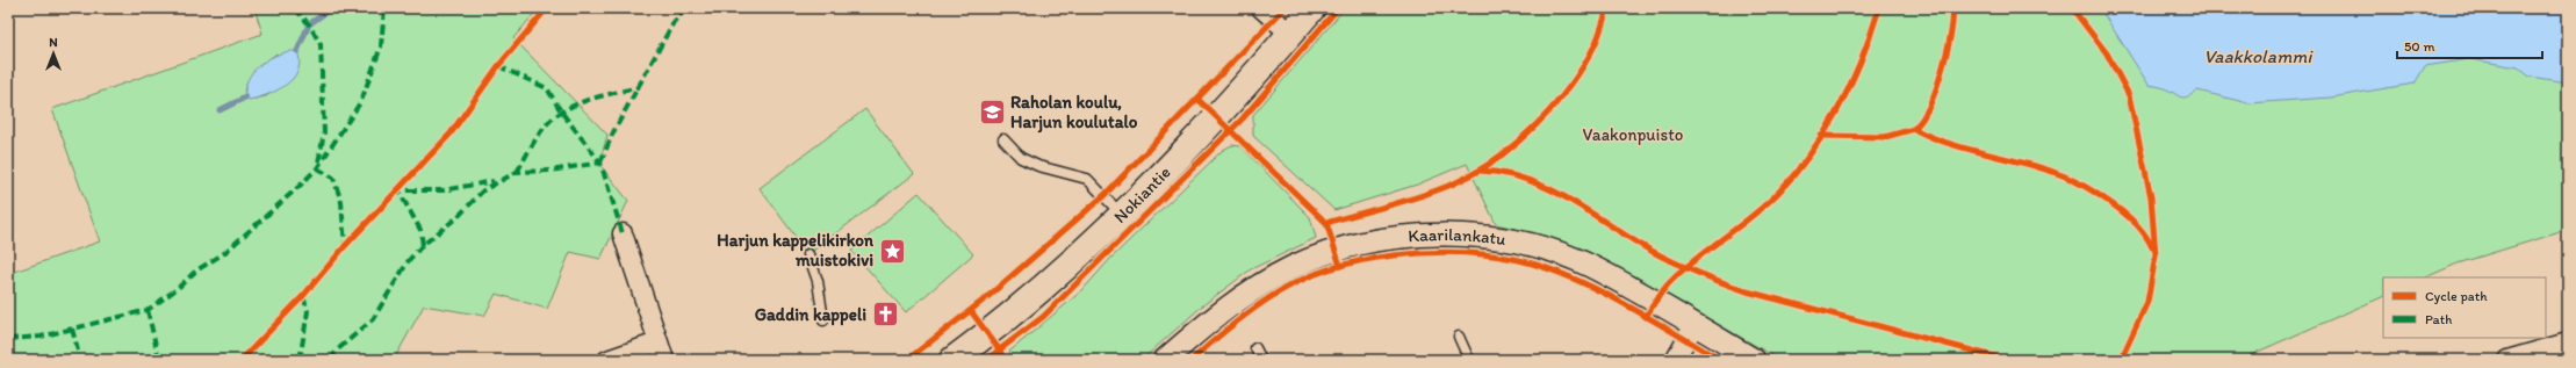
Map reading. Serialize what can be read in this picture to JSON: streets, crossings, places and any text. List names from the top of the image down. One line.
{"streets":{"main road":["Nokiantie"],"street":["Kaarilankatu"]},"water":["Vaakkolammi"],"parks":["Vaakonpuisto"],"places":{"school or university":["Raholan koulu, Harjun koulutalo"],"place":["Harjun kappelikirkon muistokivi"],"church":["Gaddin kappeli"]},"legend":["Cycle path","Path"],"scale_bar":"50 m","north":"top"}
